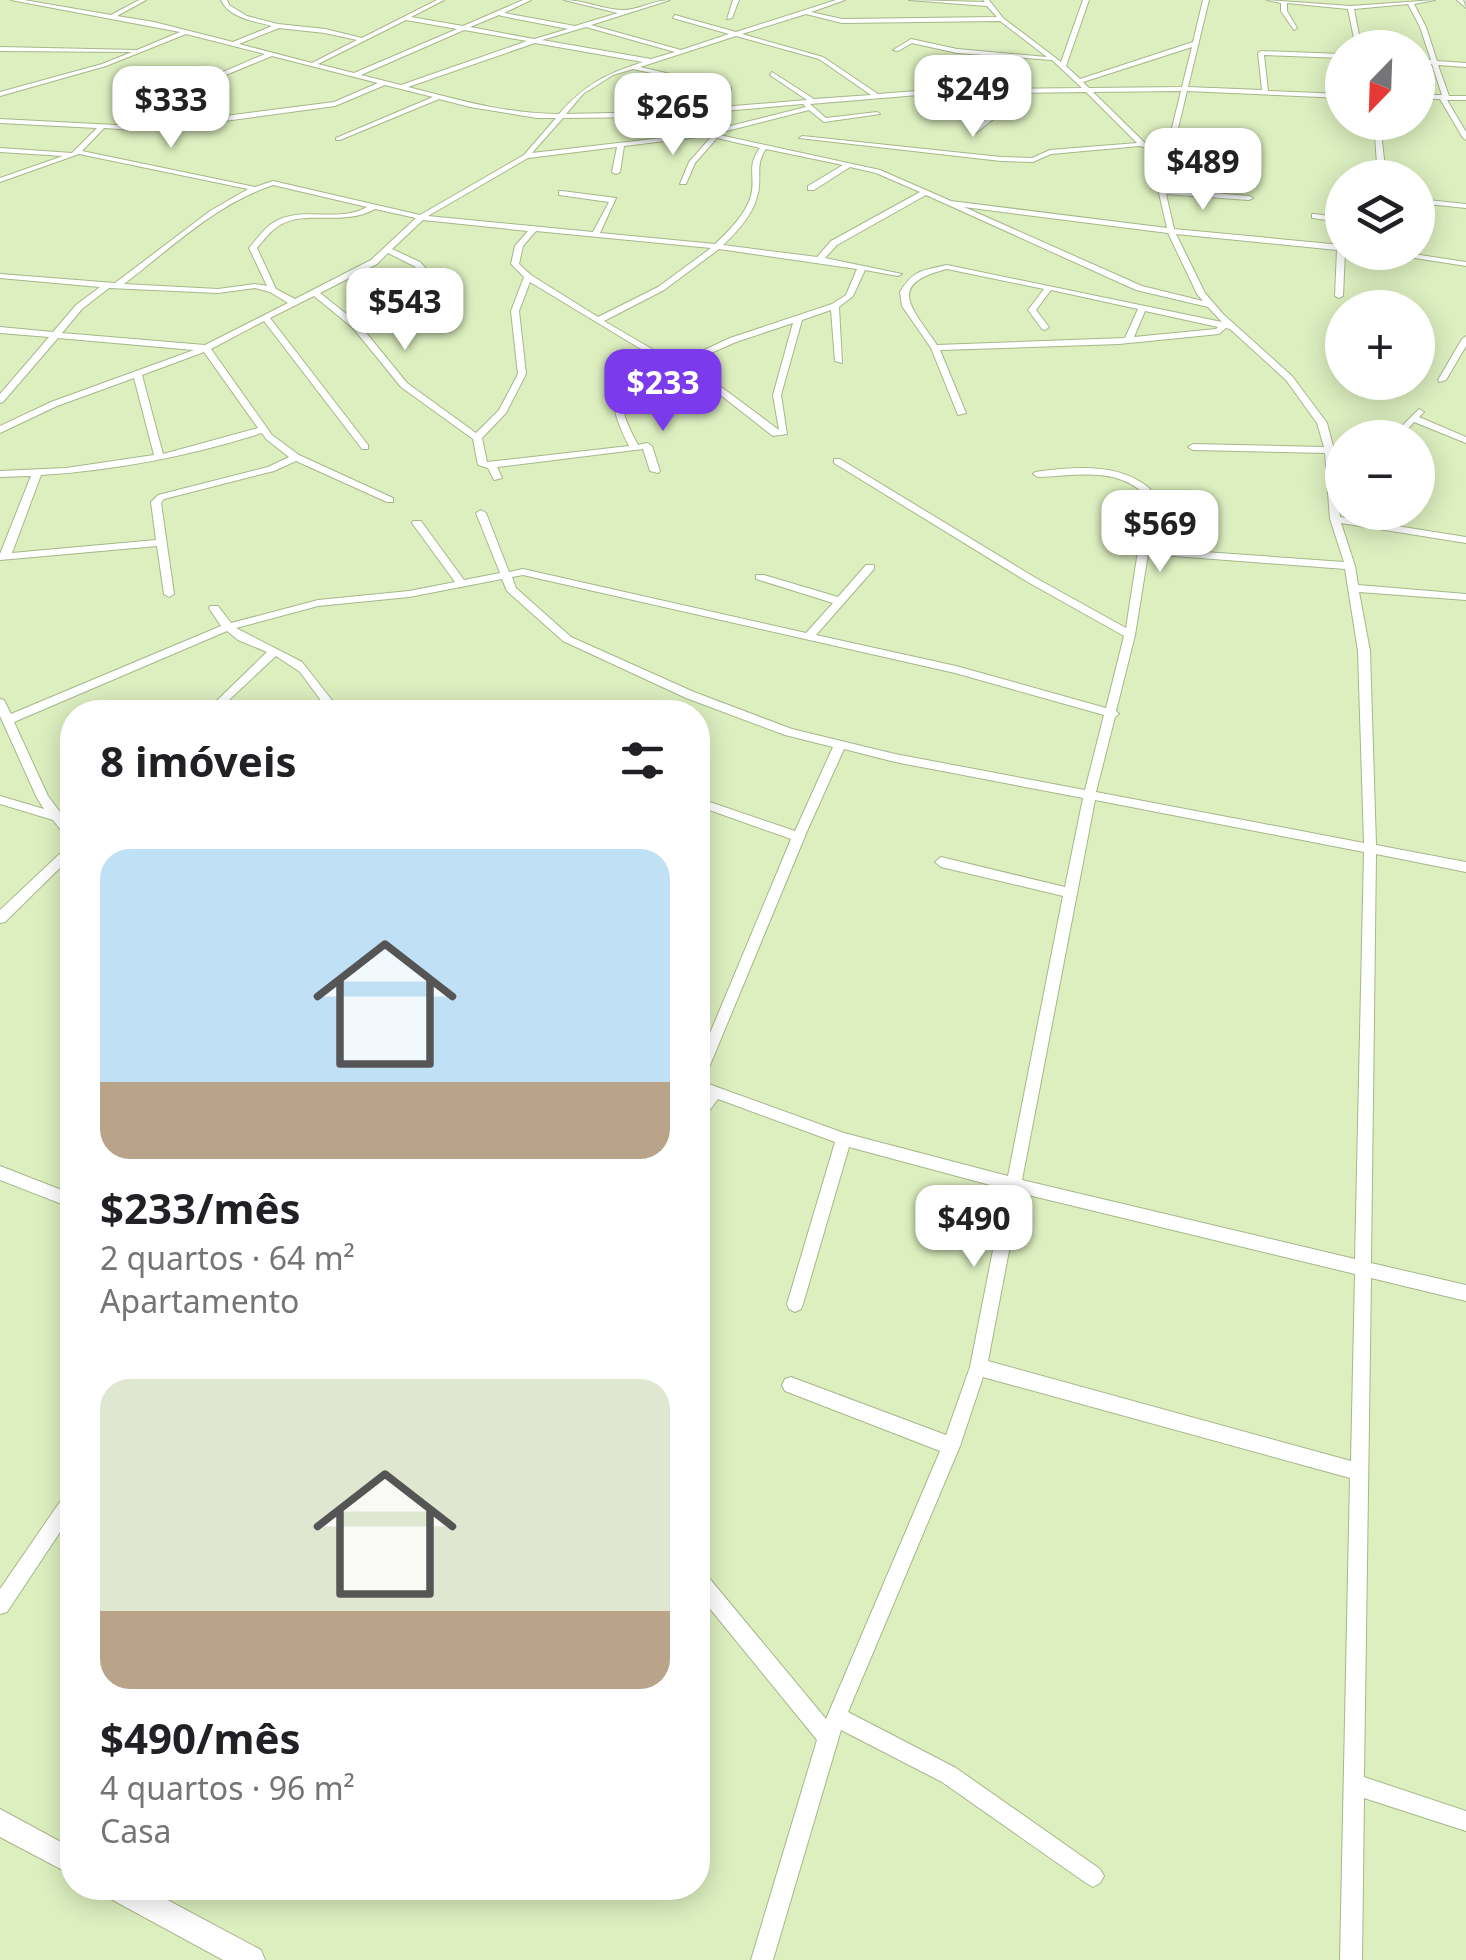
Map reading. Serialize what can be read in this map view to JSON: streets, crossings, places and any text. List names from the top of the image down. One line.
{"north":"bottom left","page":{"map_buttons":["+","−"],"price":["$249","$333","$265","$489","$543","$233","$569","$490"],"heading":"8 imóveis","list":[{"name":"$233/mês","note":"2 quartos · 64 m² · Apartamento"},{"name":"$490/mês","note":"4 quartos · 96 m² · Casa"}]}}
